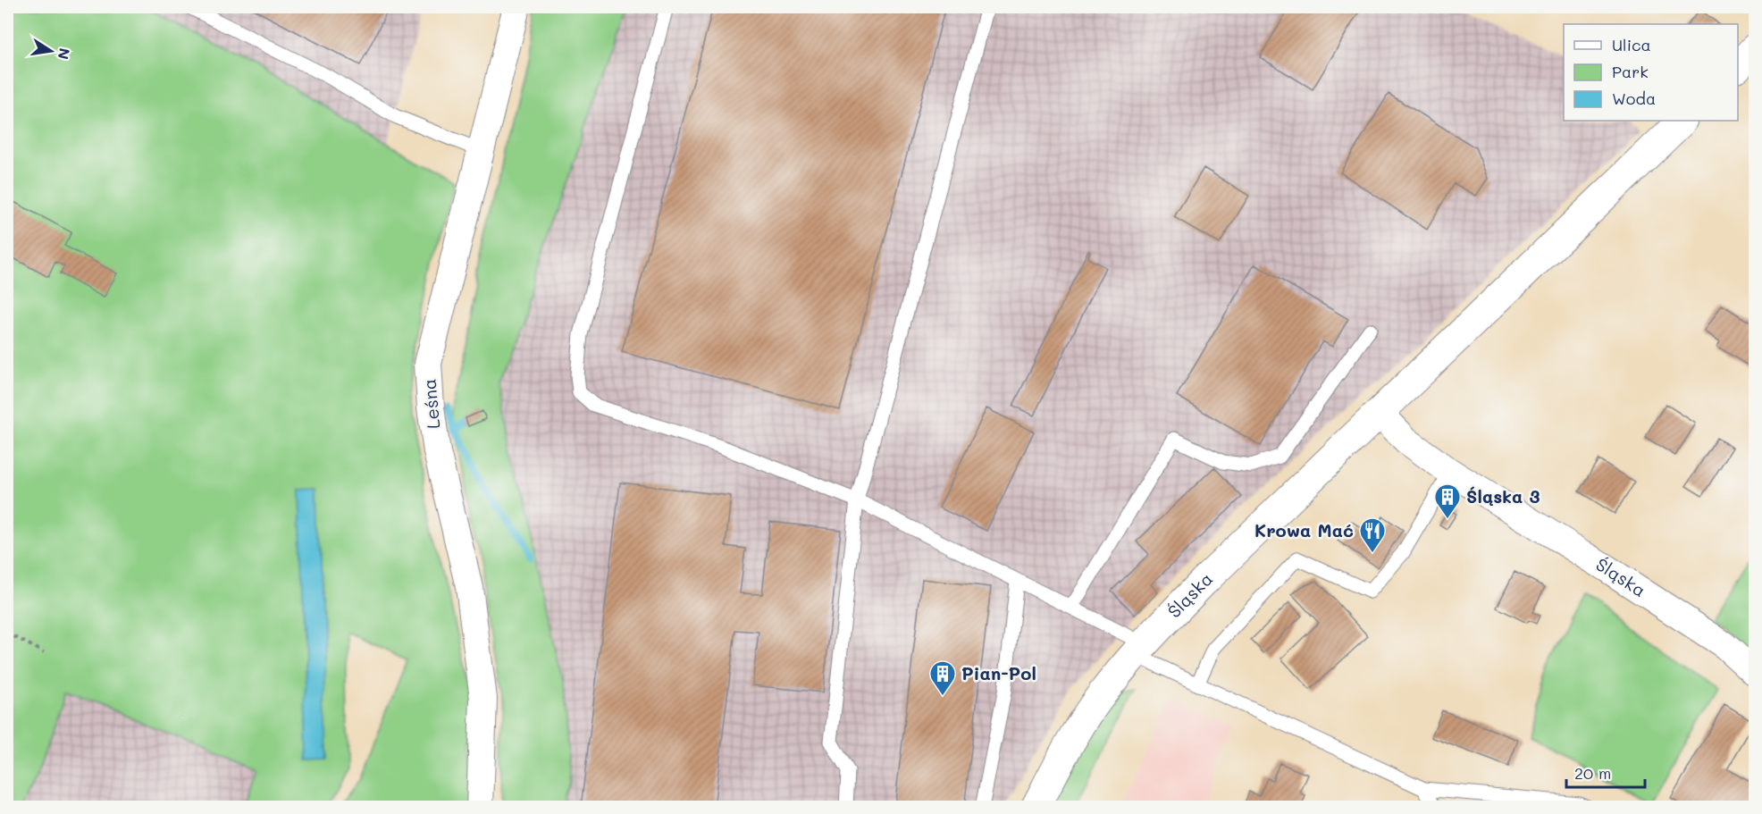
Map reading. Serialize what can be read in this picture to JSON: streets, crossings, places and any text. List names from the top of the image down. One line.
{"streets":{"main road":["Śląska"],"street":["Leśna"]},"places":{"building":["Śląska 3","Pian-Pol"],"restaurant":["Krowa Mać"]},"legend":["Ulica","Park","Woda"],"scale_bar":"20 m","north":"right"}
